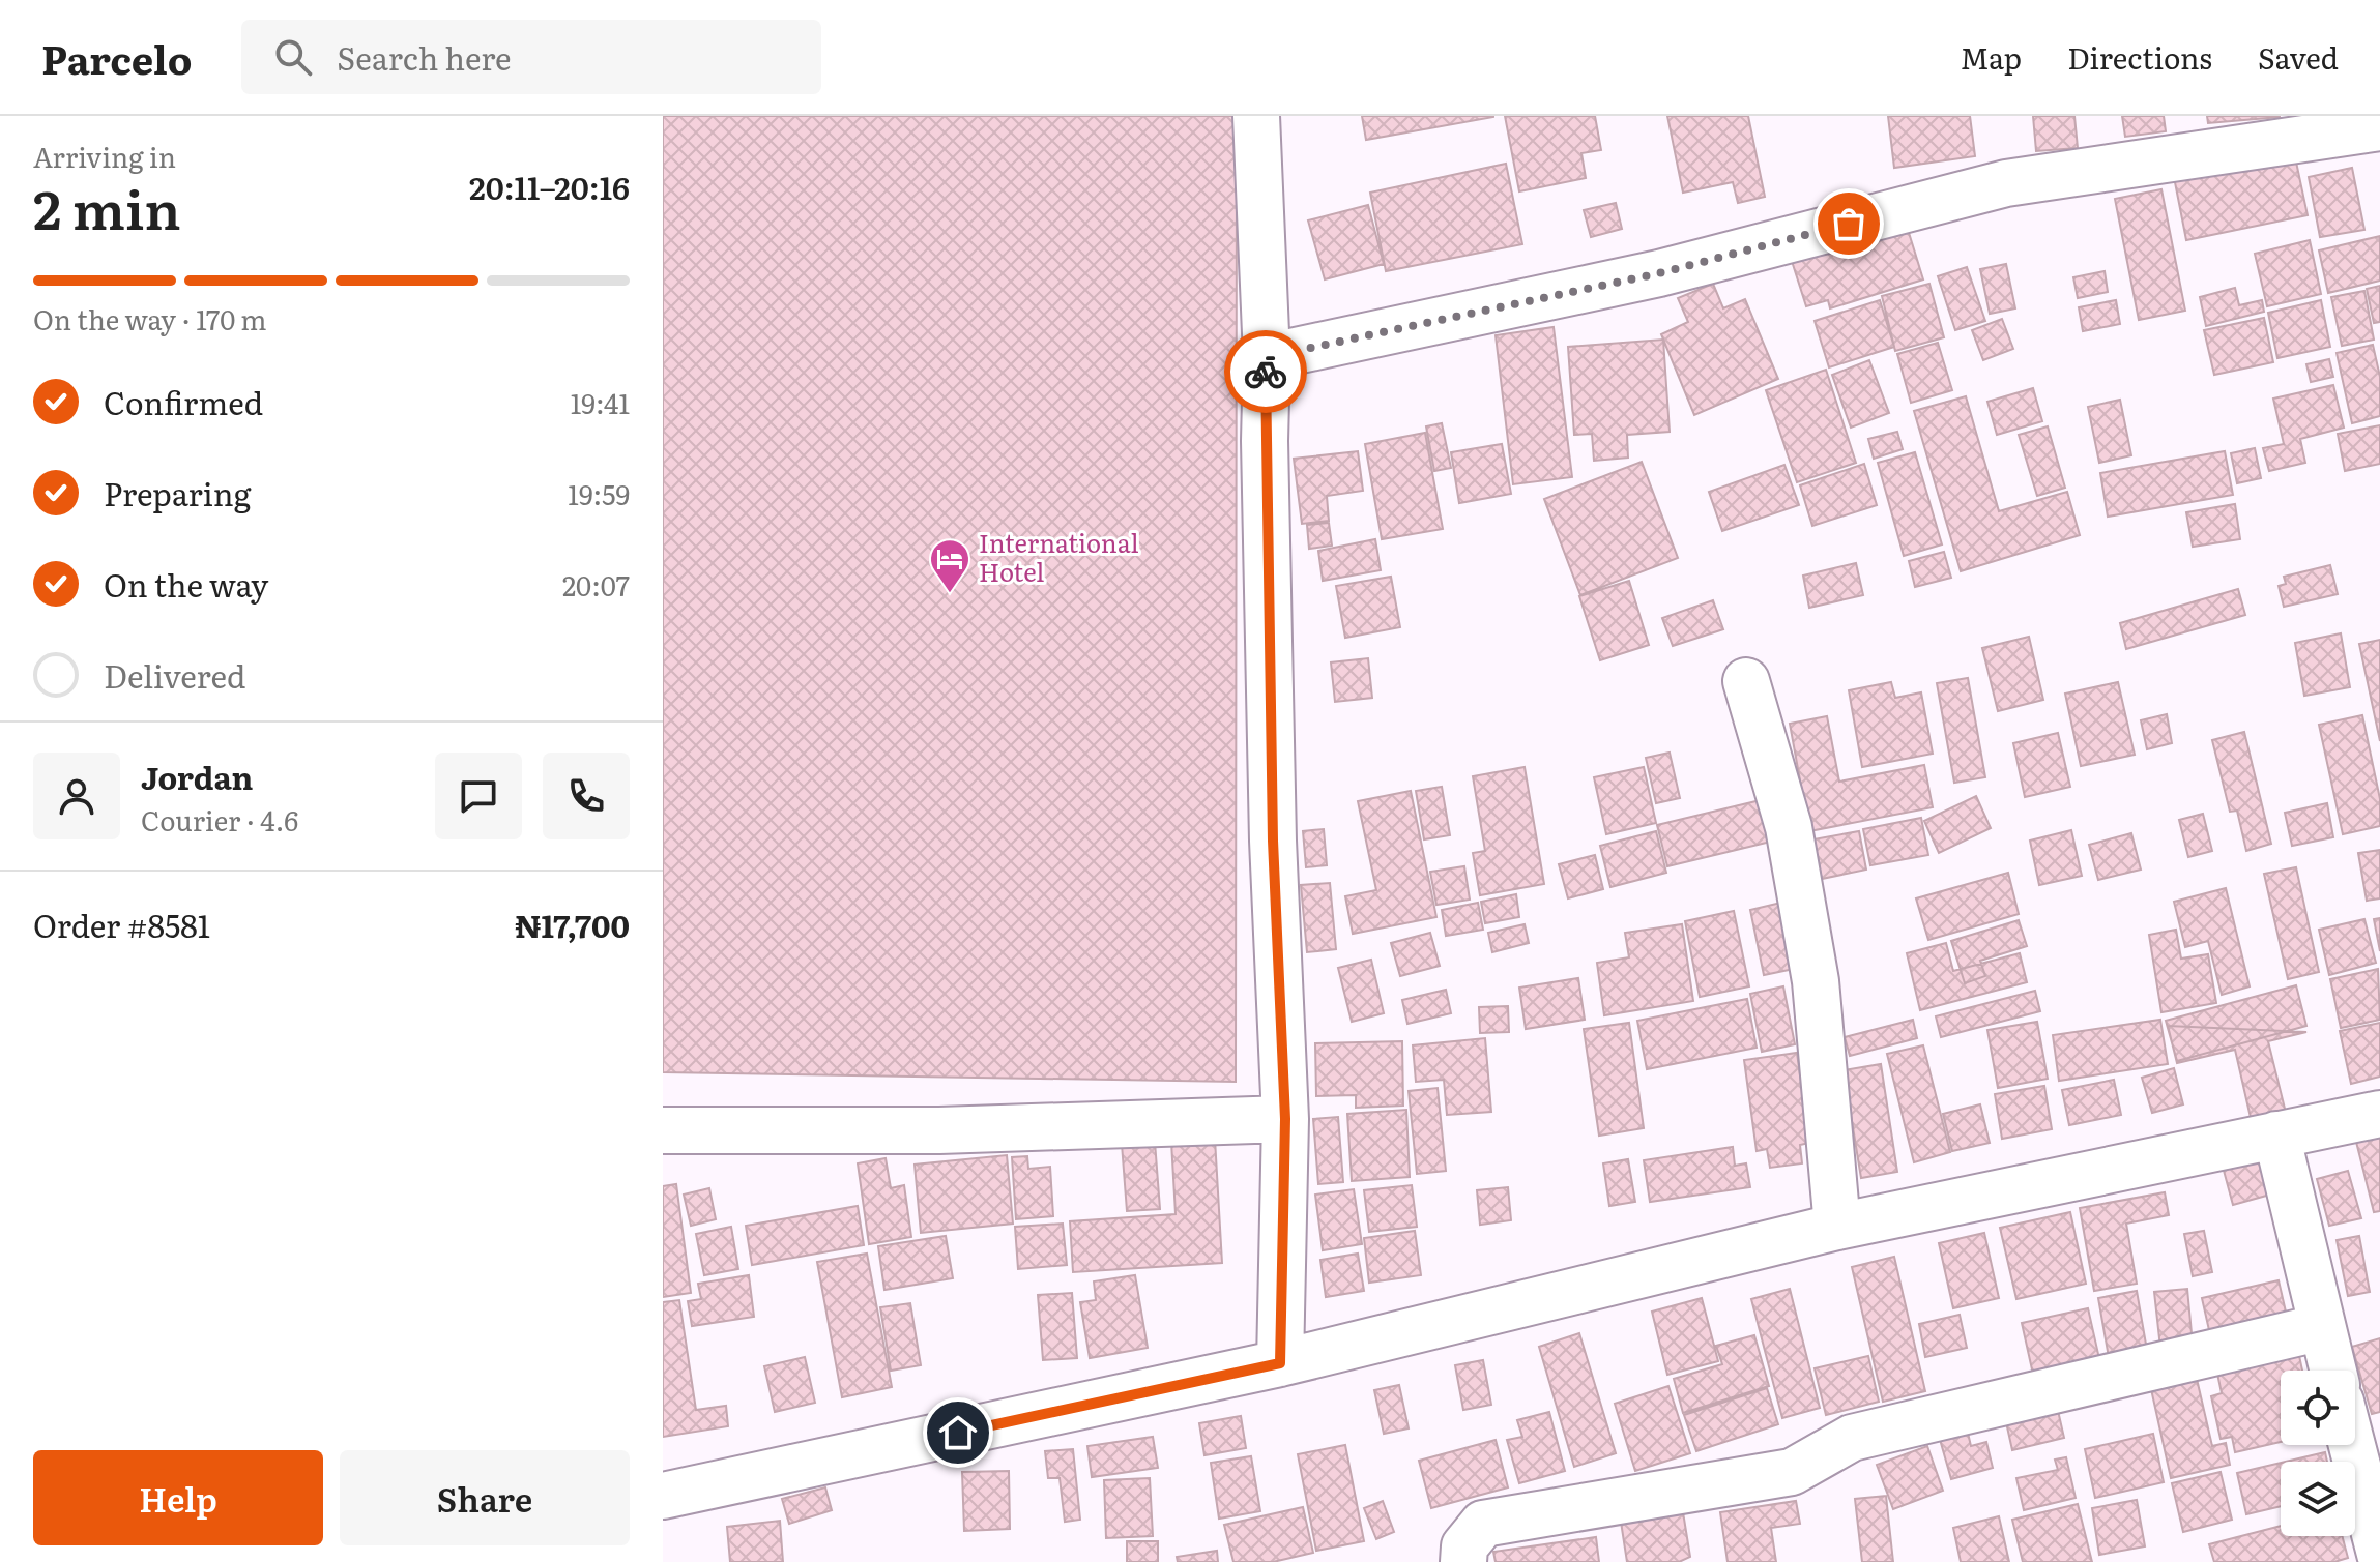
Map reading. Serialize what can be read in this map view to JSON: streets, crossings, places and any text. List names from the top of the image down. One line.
{"places":{"hotel":["International Hotel"]},"page":{"header":"Parcelo","search":"Search here","nav":["Map","Directions","Saved"],"heading":["2 min","Arriving in","20:11–20:16"],"panel":["Jordan","Courier · 4.6","Order #8581","₦17,700"],"bar":"On the way · 170 m","list":[["Confirmed","19:41"],["Preparing","19:59"],["On the way","20:07"],"Delivered"],"buttons":["Help","Share"]}}
